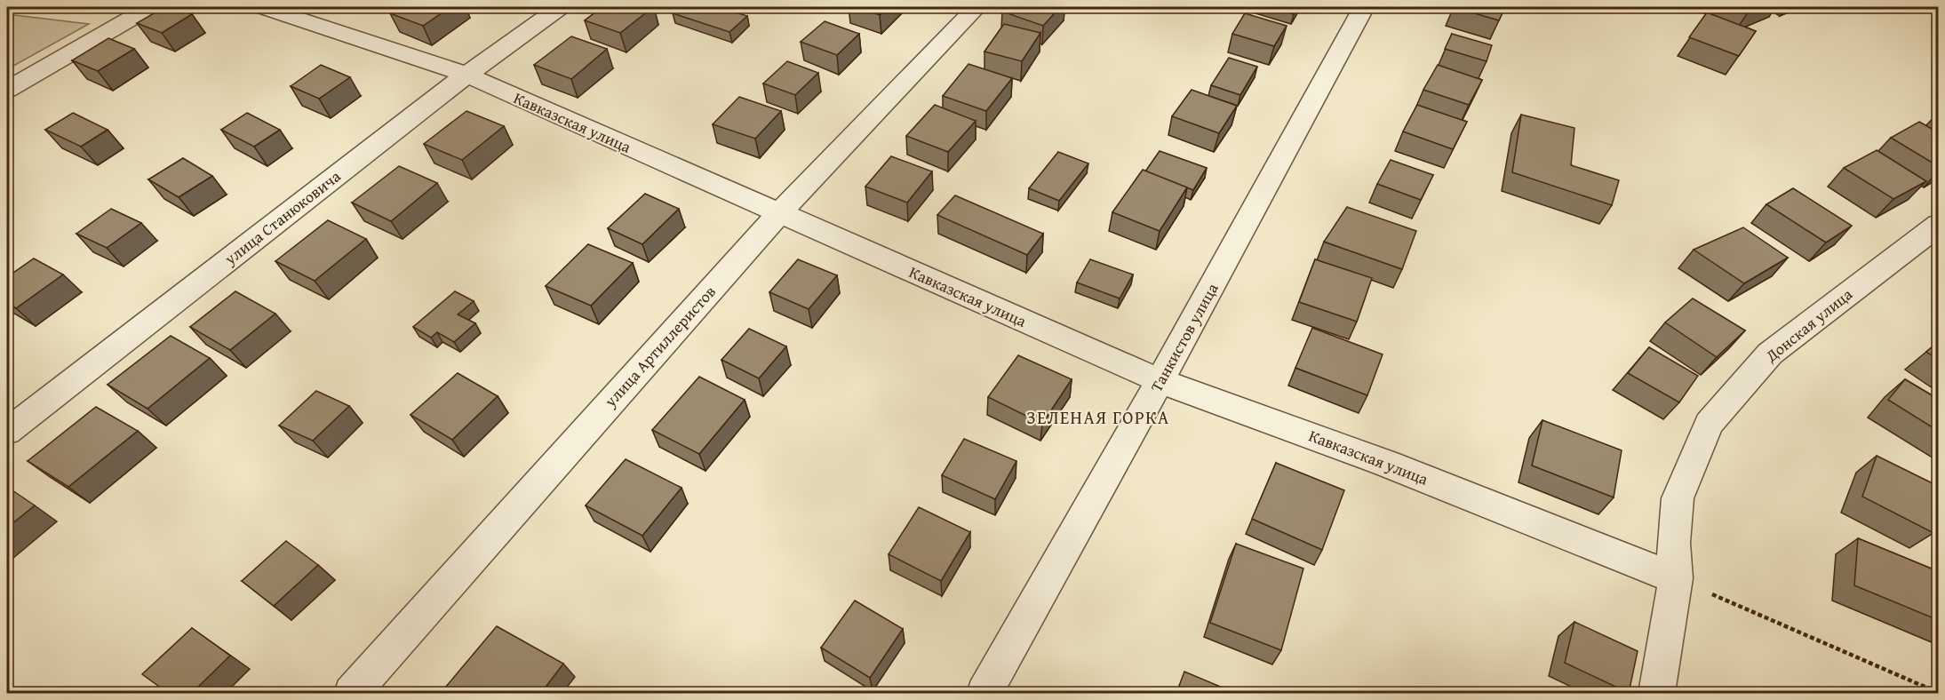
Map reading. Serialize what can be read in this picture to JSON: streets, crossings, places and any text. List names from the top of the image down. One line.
{"streets":{"street":["Кавказская улица","улица Станюковича","Донская улица","Танкистов улица","улица Артиллеристов"]},"crossings":[["Кавказская улица","улица Станюковича"],["Кавказская улица","Донская улица"],["Кавказская улица","Танкистов улица"],["Кавказская улица","улица Артиллеристов"]],"districts":["ЗЕЛЕНАЯ ГОРКА"]}
